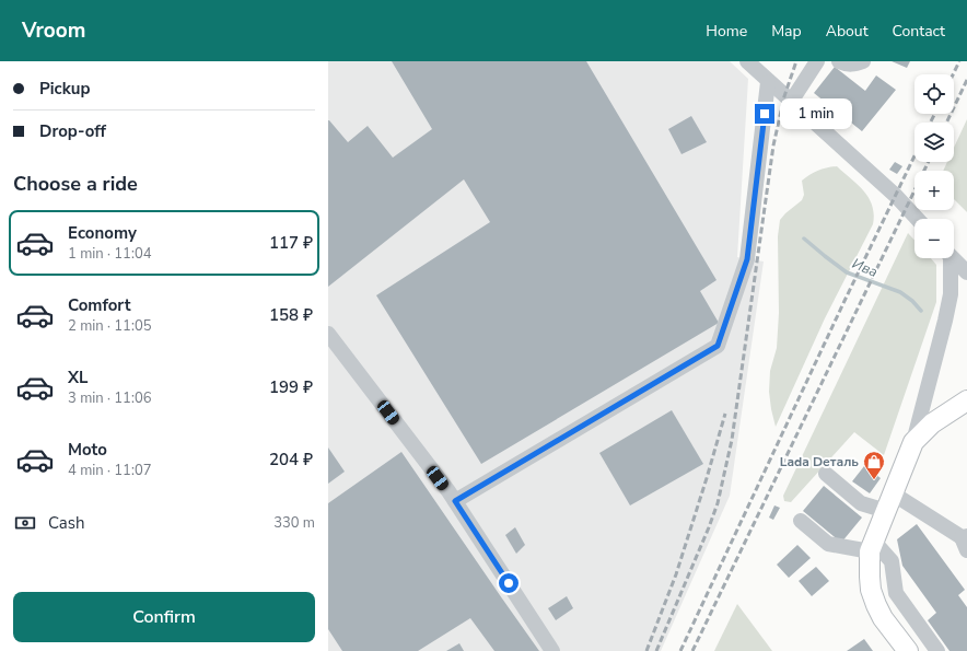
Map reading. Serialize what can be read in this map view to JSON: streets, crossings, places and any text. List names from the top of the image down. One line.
{"water":["Ива"],"places":{"shop":["Lada Dеталь"]},"page":{"header":"Vroom","nav":["Home","Map","About","Contact"],"banner":["Pickup","Drop-off"],"map_buttons":["+","−"],"bubble":"1 min","heading":"Choose a ride","list":[{"name":"Economy","note":"1 min · 11:04","value":"117 ₽"},{"name":"Comfort","note":"2 min · 11:05","value":"158 ₽"},{"name":"XL","note":"3 min · 11:06","value":"199 ₽"},{"name":"Moto","note":"4 min · 11:07","value":"204 ₽"}],"pay":["Cash","330 m"],"buttons":"Confirm"}}
